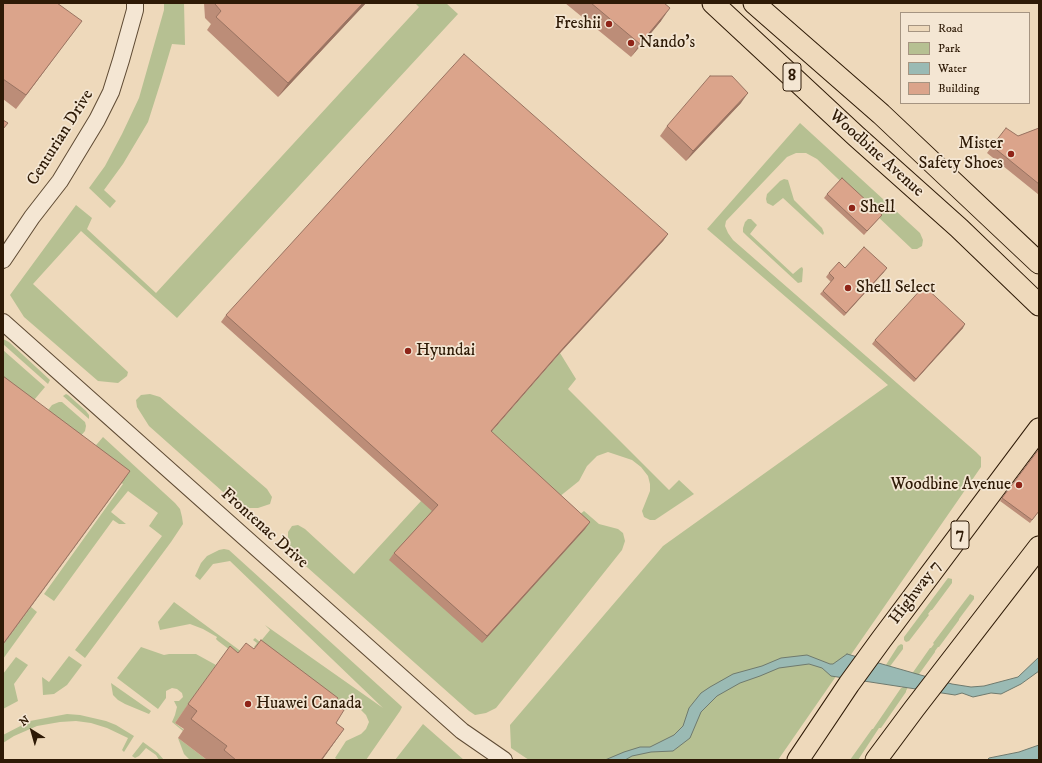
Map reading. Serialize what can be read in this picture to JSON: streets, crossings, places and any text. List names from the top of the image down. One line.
{"streets":{"main road":["8","Woodbine Avenue","7","Highway 7"],"street":["Centurian Drive","Frontenac Drive"]},"places":["Freshii","Nando's","Mister Safety Shoes","Shell","Shell Select","Hyundai","Woodbine Avenue","Huawei Canada"],"legend":["Road","Park","Water","Building"],"north":"top left"}
